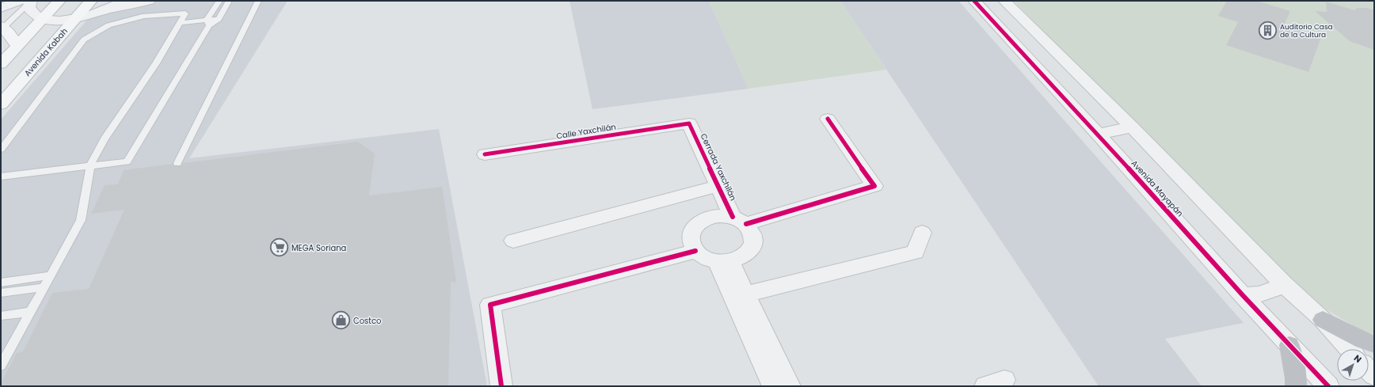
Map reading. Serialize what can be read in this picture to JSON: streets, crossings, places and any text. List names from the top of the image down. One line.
{"streets":{"main road":["Avenida Kabah"],"street":["Calle Yaxchilán","Cerrada Yaxchilán","Avenida Mayapán"]},"crossings":[["Calle Yaxchilán","Cerrada Yaxchilán"]],"places":{"building":["Auditorio Casa de la Cultura"],"supermarket":["MEGA Soriana"],"shop":["Costco"]},"north":"top right"}
